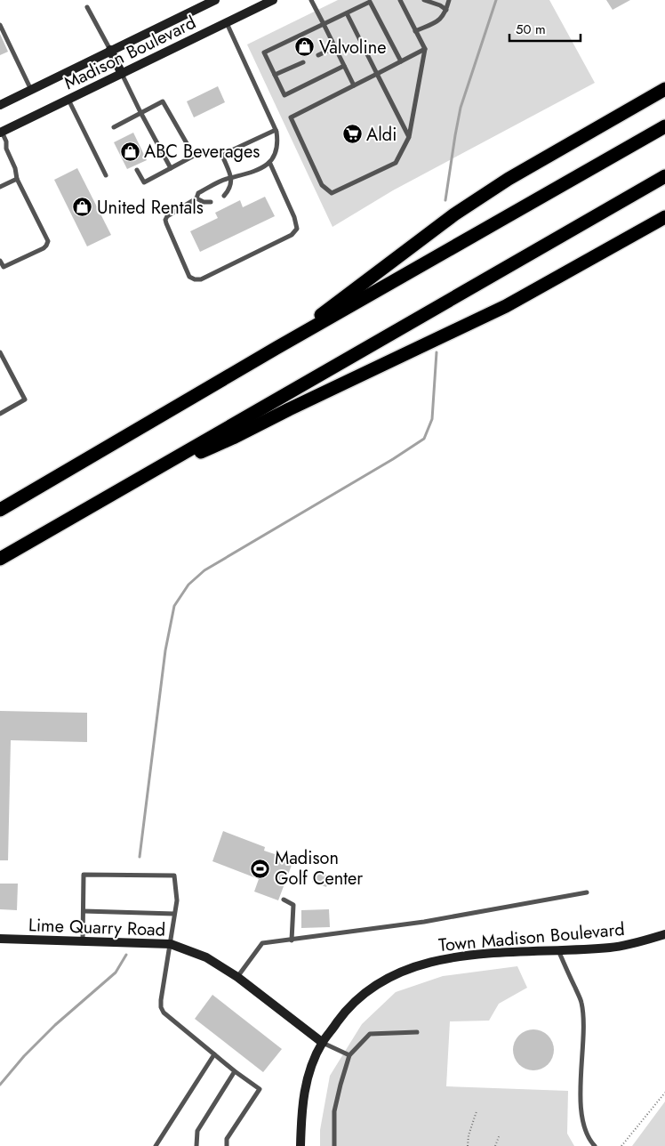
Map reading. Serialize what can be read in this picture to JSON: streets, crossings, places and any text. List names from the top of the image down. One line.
{"streets":{"street":["Madison Boulevard","Lime Quarry Road","Town Madison Boulevard"]},"crossings":[["Lime Quarry Road","Town Madison Boulevard"]],"places":{"shop":["Valvoline","ABC Beverages","United Rentals"],"supermarket":["Aldi"],"sports":["Madison Golf Center"]},"scale_bar":"50 m"}
